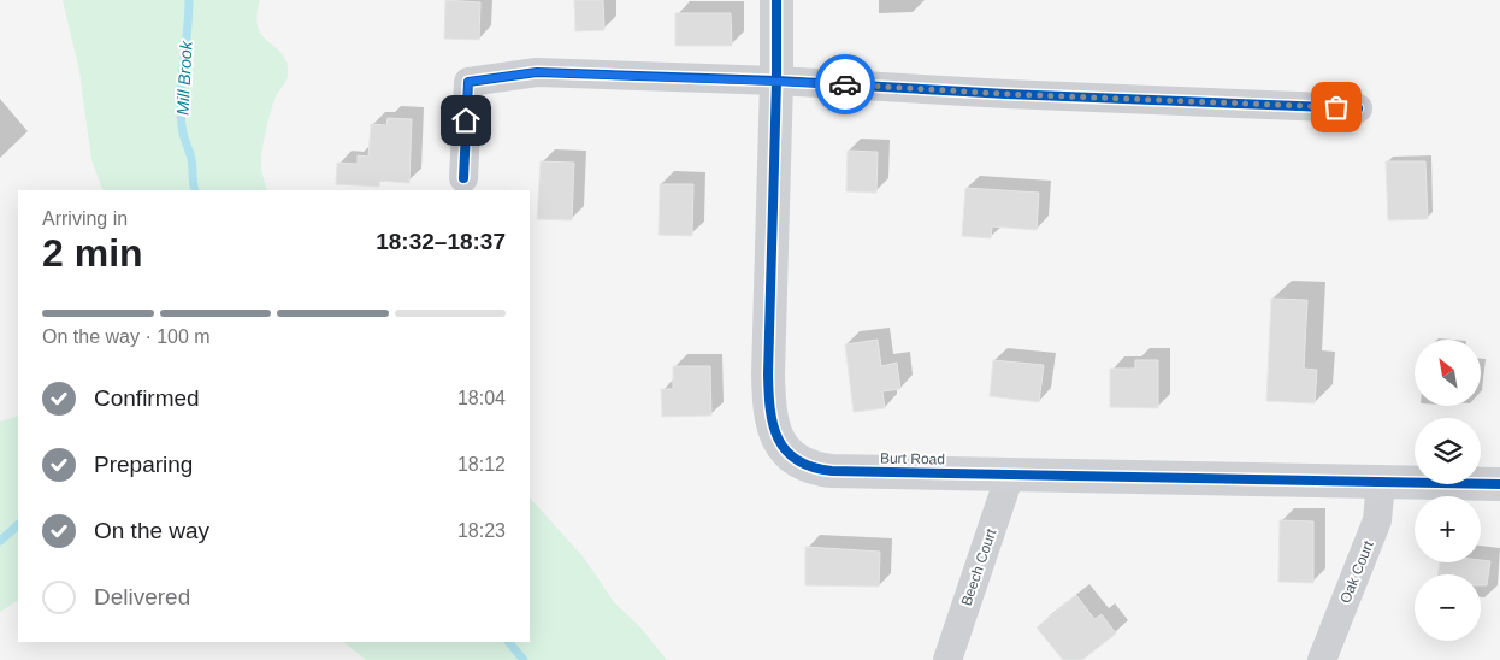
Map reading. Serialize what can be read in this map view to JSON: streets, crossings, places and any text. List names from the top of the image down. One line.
{"streets":{"street":["Burt Road","Beech Court","Oak Court"]},"crossings":[["Burt Road","Beech Court"],["Burt Road","Oak Court"]],"water":["Mill Brook"],"north":"top left","page":{"heading":["2 min","Arriving in","18:32–18:37"],"bar":"On the way · 100 m","map_buttons":["+","−"],"list":[["Confirmed","18:04"],["Preparing","18:12"],["On the way","18:23"],"Delivered"]}}
